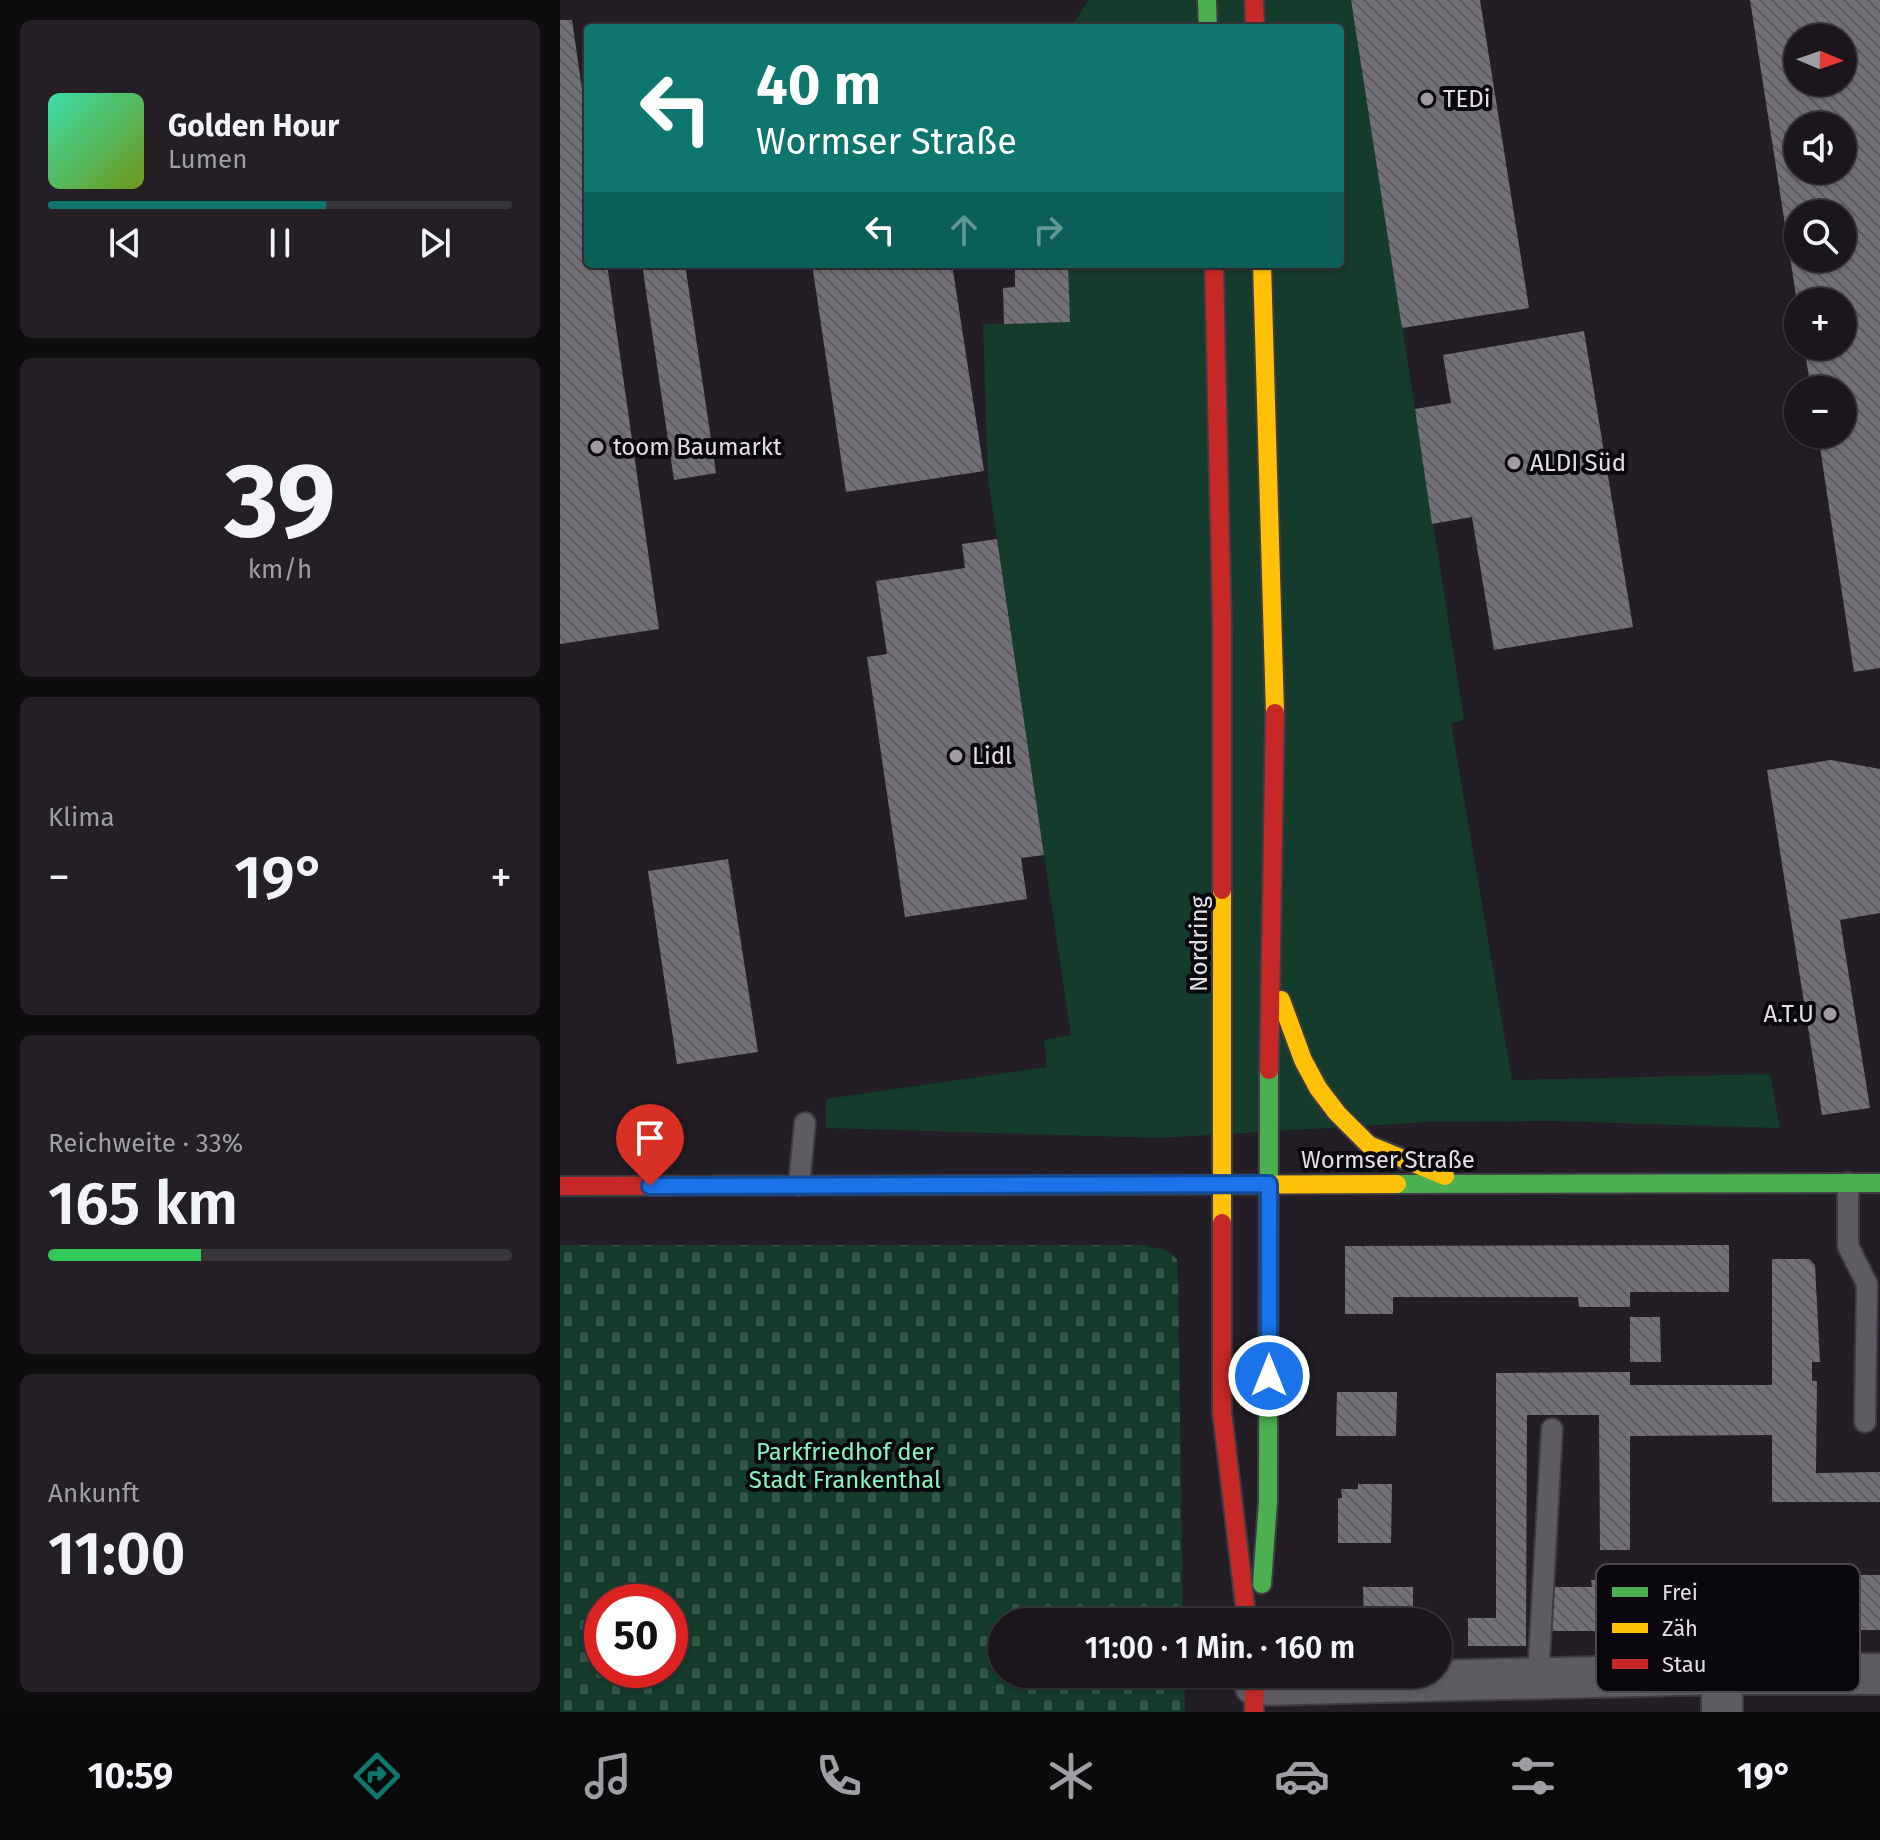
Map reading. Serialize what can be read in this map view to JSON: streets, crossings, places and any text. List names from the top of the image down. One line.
{"streets":{"main road":["Nordring","Wormser Straße"]},"crossings":[["Nordring","Wormser Straße"]],"parks":["Parkfriedhof der Stadt Frankenthal"],"places":["TEDi","toom Baumarkt","ALDI Süd","Lidl","A.T.U"],"legend":["Frei","Zäh","Stau"],"north":"right","page":{"map_buttons":["+","−"],"turn":["40 m","Wormser Straße"],"song":["Golden Hour","Lumen"],"tile":[["39","km/h"],"Klima",["Reichweite · 33%","165 km"],["Ankunft","11:00"]],"heat":["−","19°","+"],"limit":"50","trip":"11:00 · 1 Min. · 160 m","tabs":["10:59","19°"]}}
